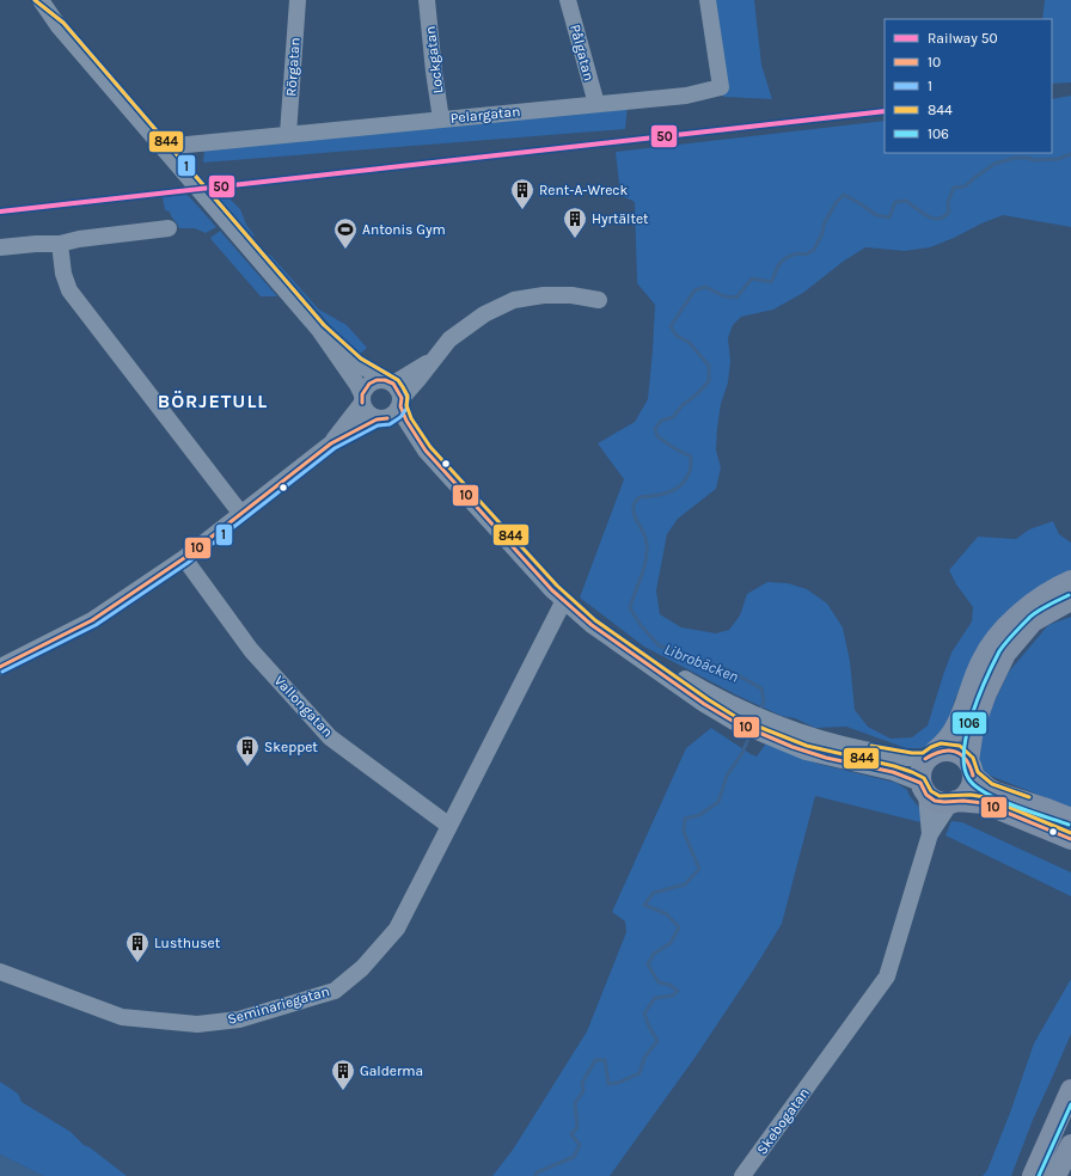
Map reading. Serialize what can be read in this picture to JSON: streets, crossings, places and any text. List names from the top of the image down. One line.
{"streets":{"street":["Pålgatan","Lockgatan","Rörgatan","Pelargatan","Vallongatan","Seminariegatan","Skebogatan"]},"crossings":[["Pålgatan","Pelargatan"],["Lockgatan","Pelargatan"],["Rörgatan","Pelargatan"],["Vallongatan","Seminariegatan"]],"districts":["BÖRJETULL"],"water":["Librobäcken"],"places":{"building":["Rent-A-Wreck","Hyrtältet","Skeppet","Lusthuset","Galderma"],"sports":["Antonis Gym"]},"lines":["transit line 1","transit line 844","rail line 50","transit line 10","transit line 106"],"legend":["Railway 50","10","1","844","106"]}
